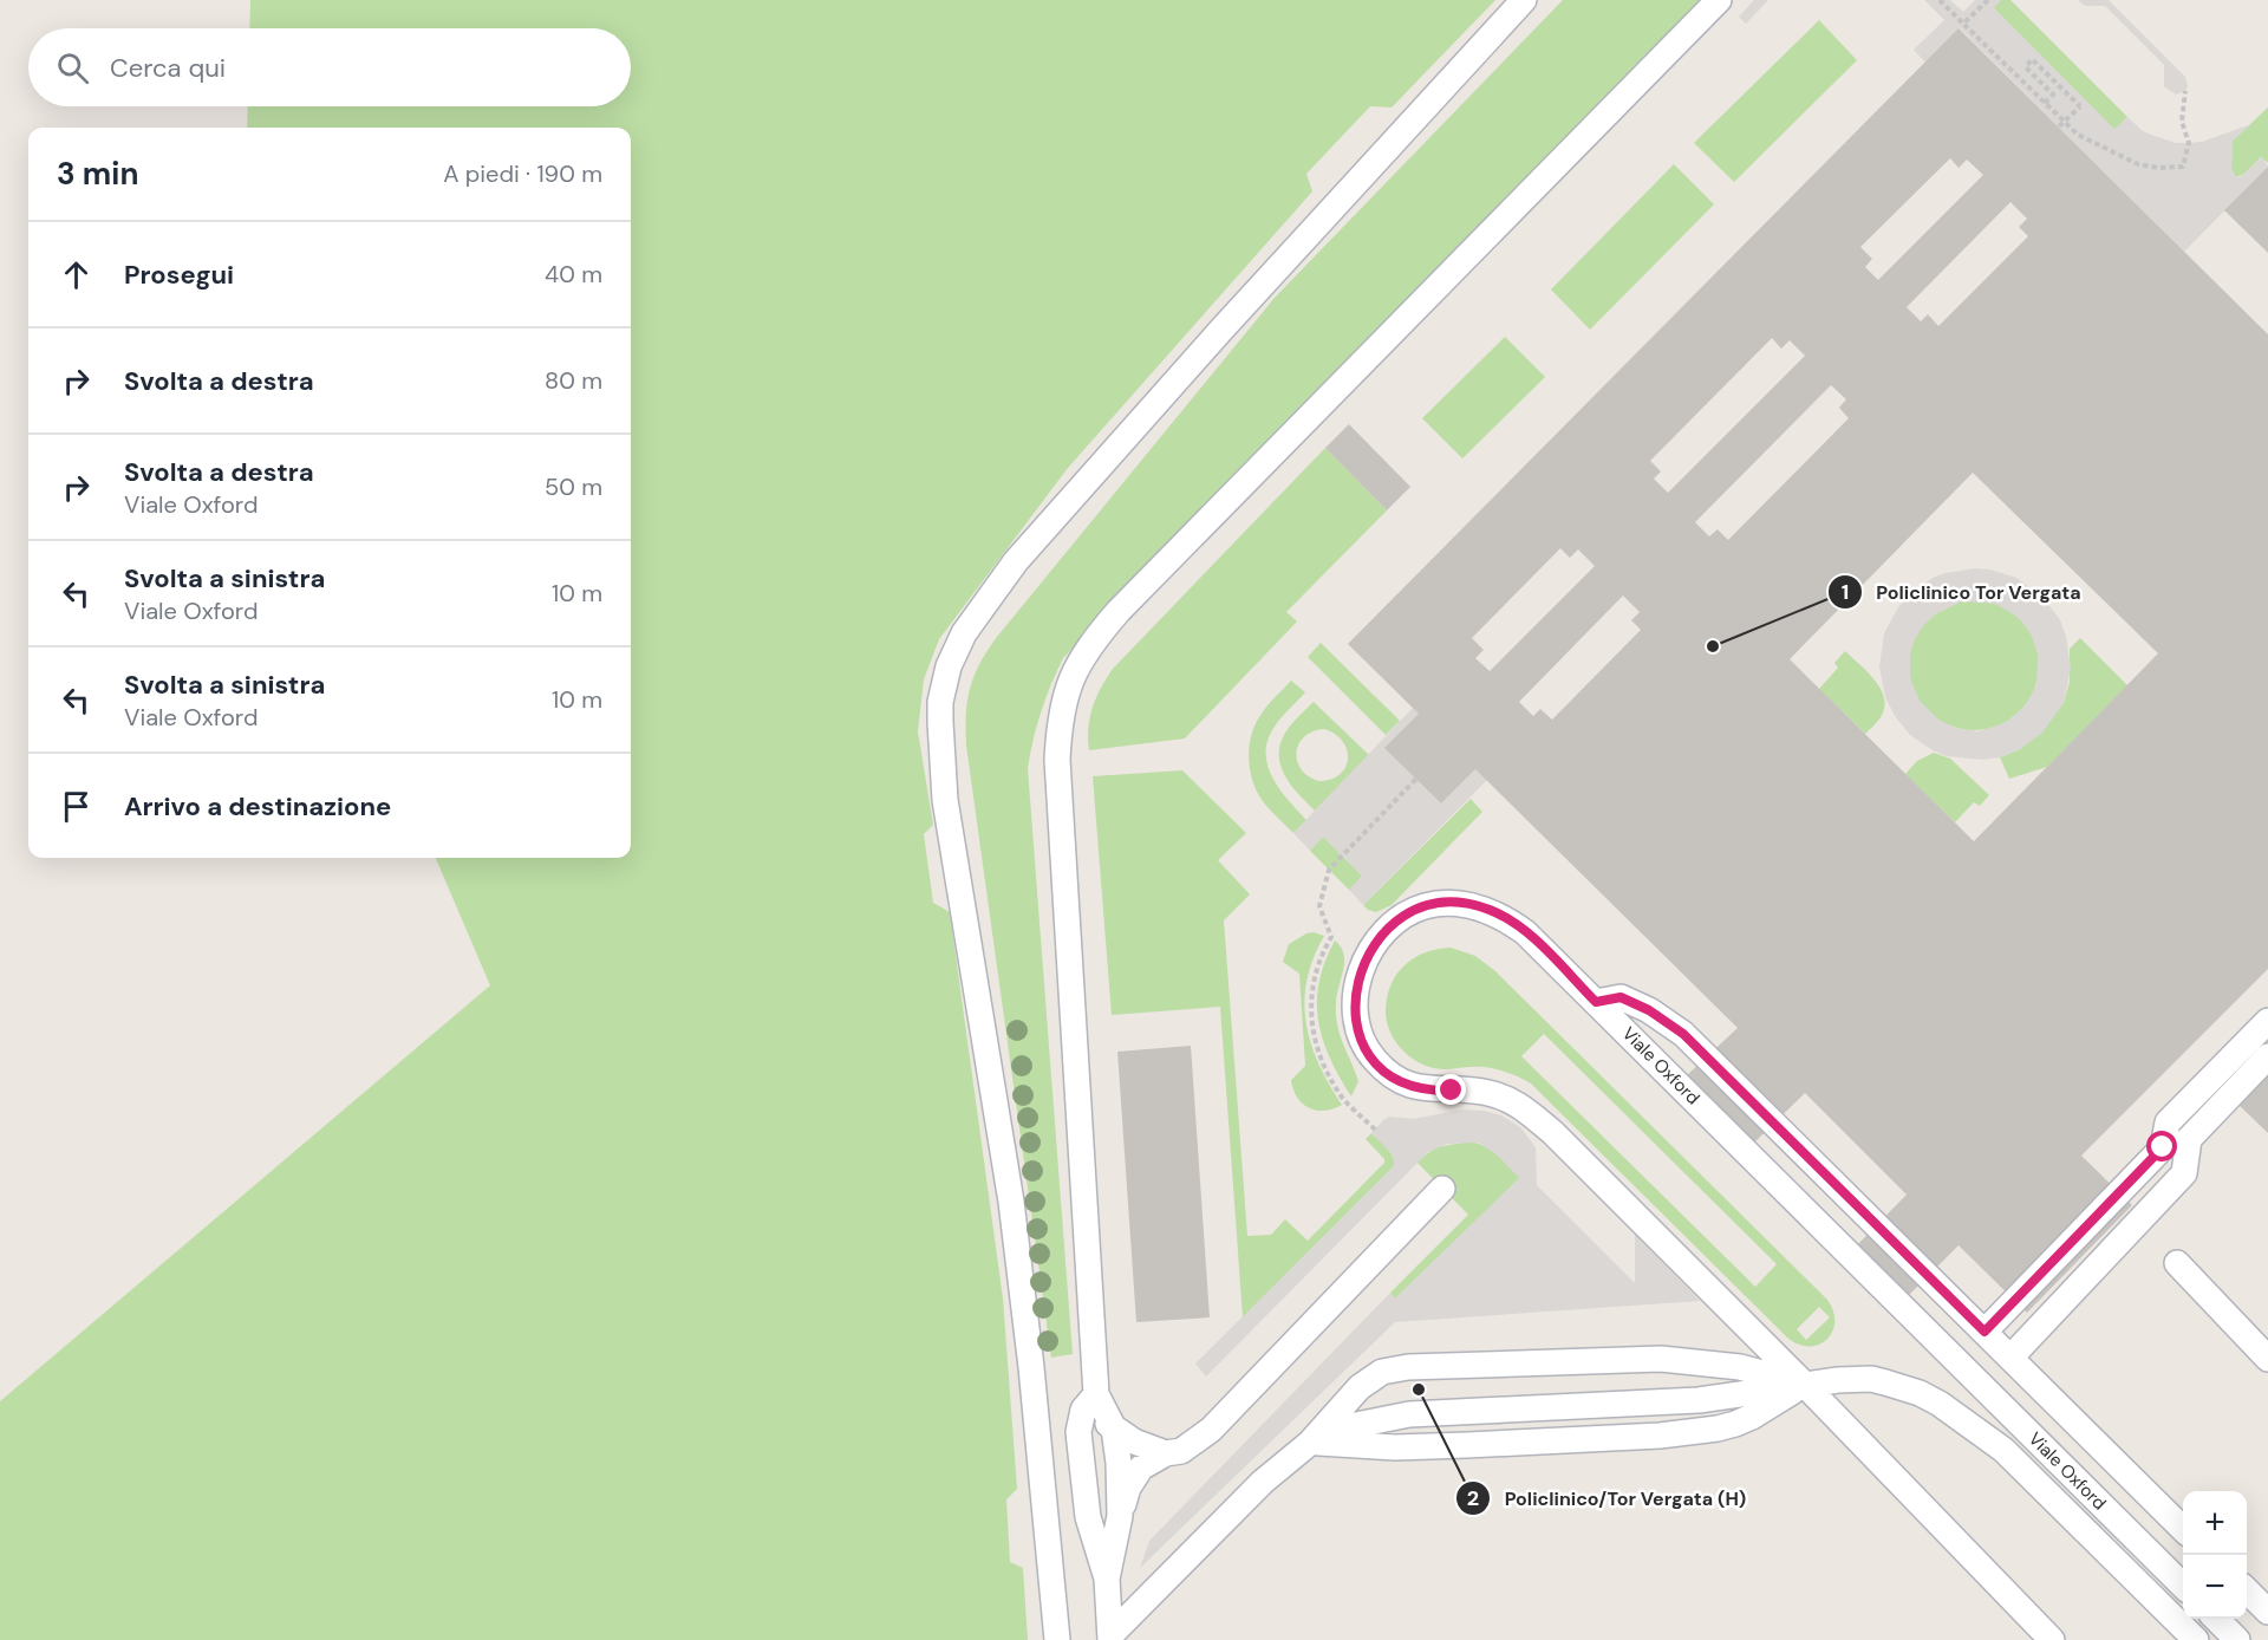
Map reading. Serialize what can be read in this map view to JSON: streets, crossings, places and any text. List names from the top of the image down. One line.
{"streets":{"lane":["Viale Oxford"]},"places":["Policlinico Tor Vergata","Policlinico/Tor Vergata (H)"],"page":{"search":"Cerca qui","heading":["3 min","A piedi · 190 m"],"list":[["Prosegui","40 m"],["Svolta a destra","80 m"],["Svolta a destra","Viale Oxford","50 m"],["Svolta a sinistra","Viale Oxford","10 m"],["Svolta a sinistra","Viale Oxford","10 m"],"Arrivo a destinazione"],"map_buttons":["+","−"]}}
